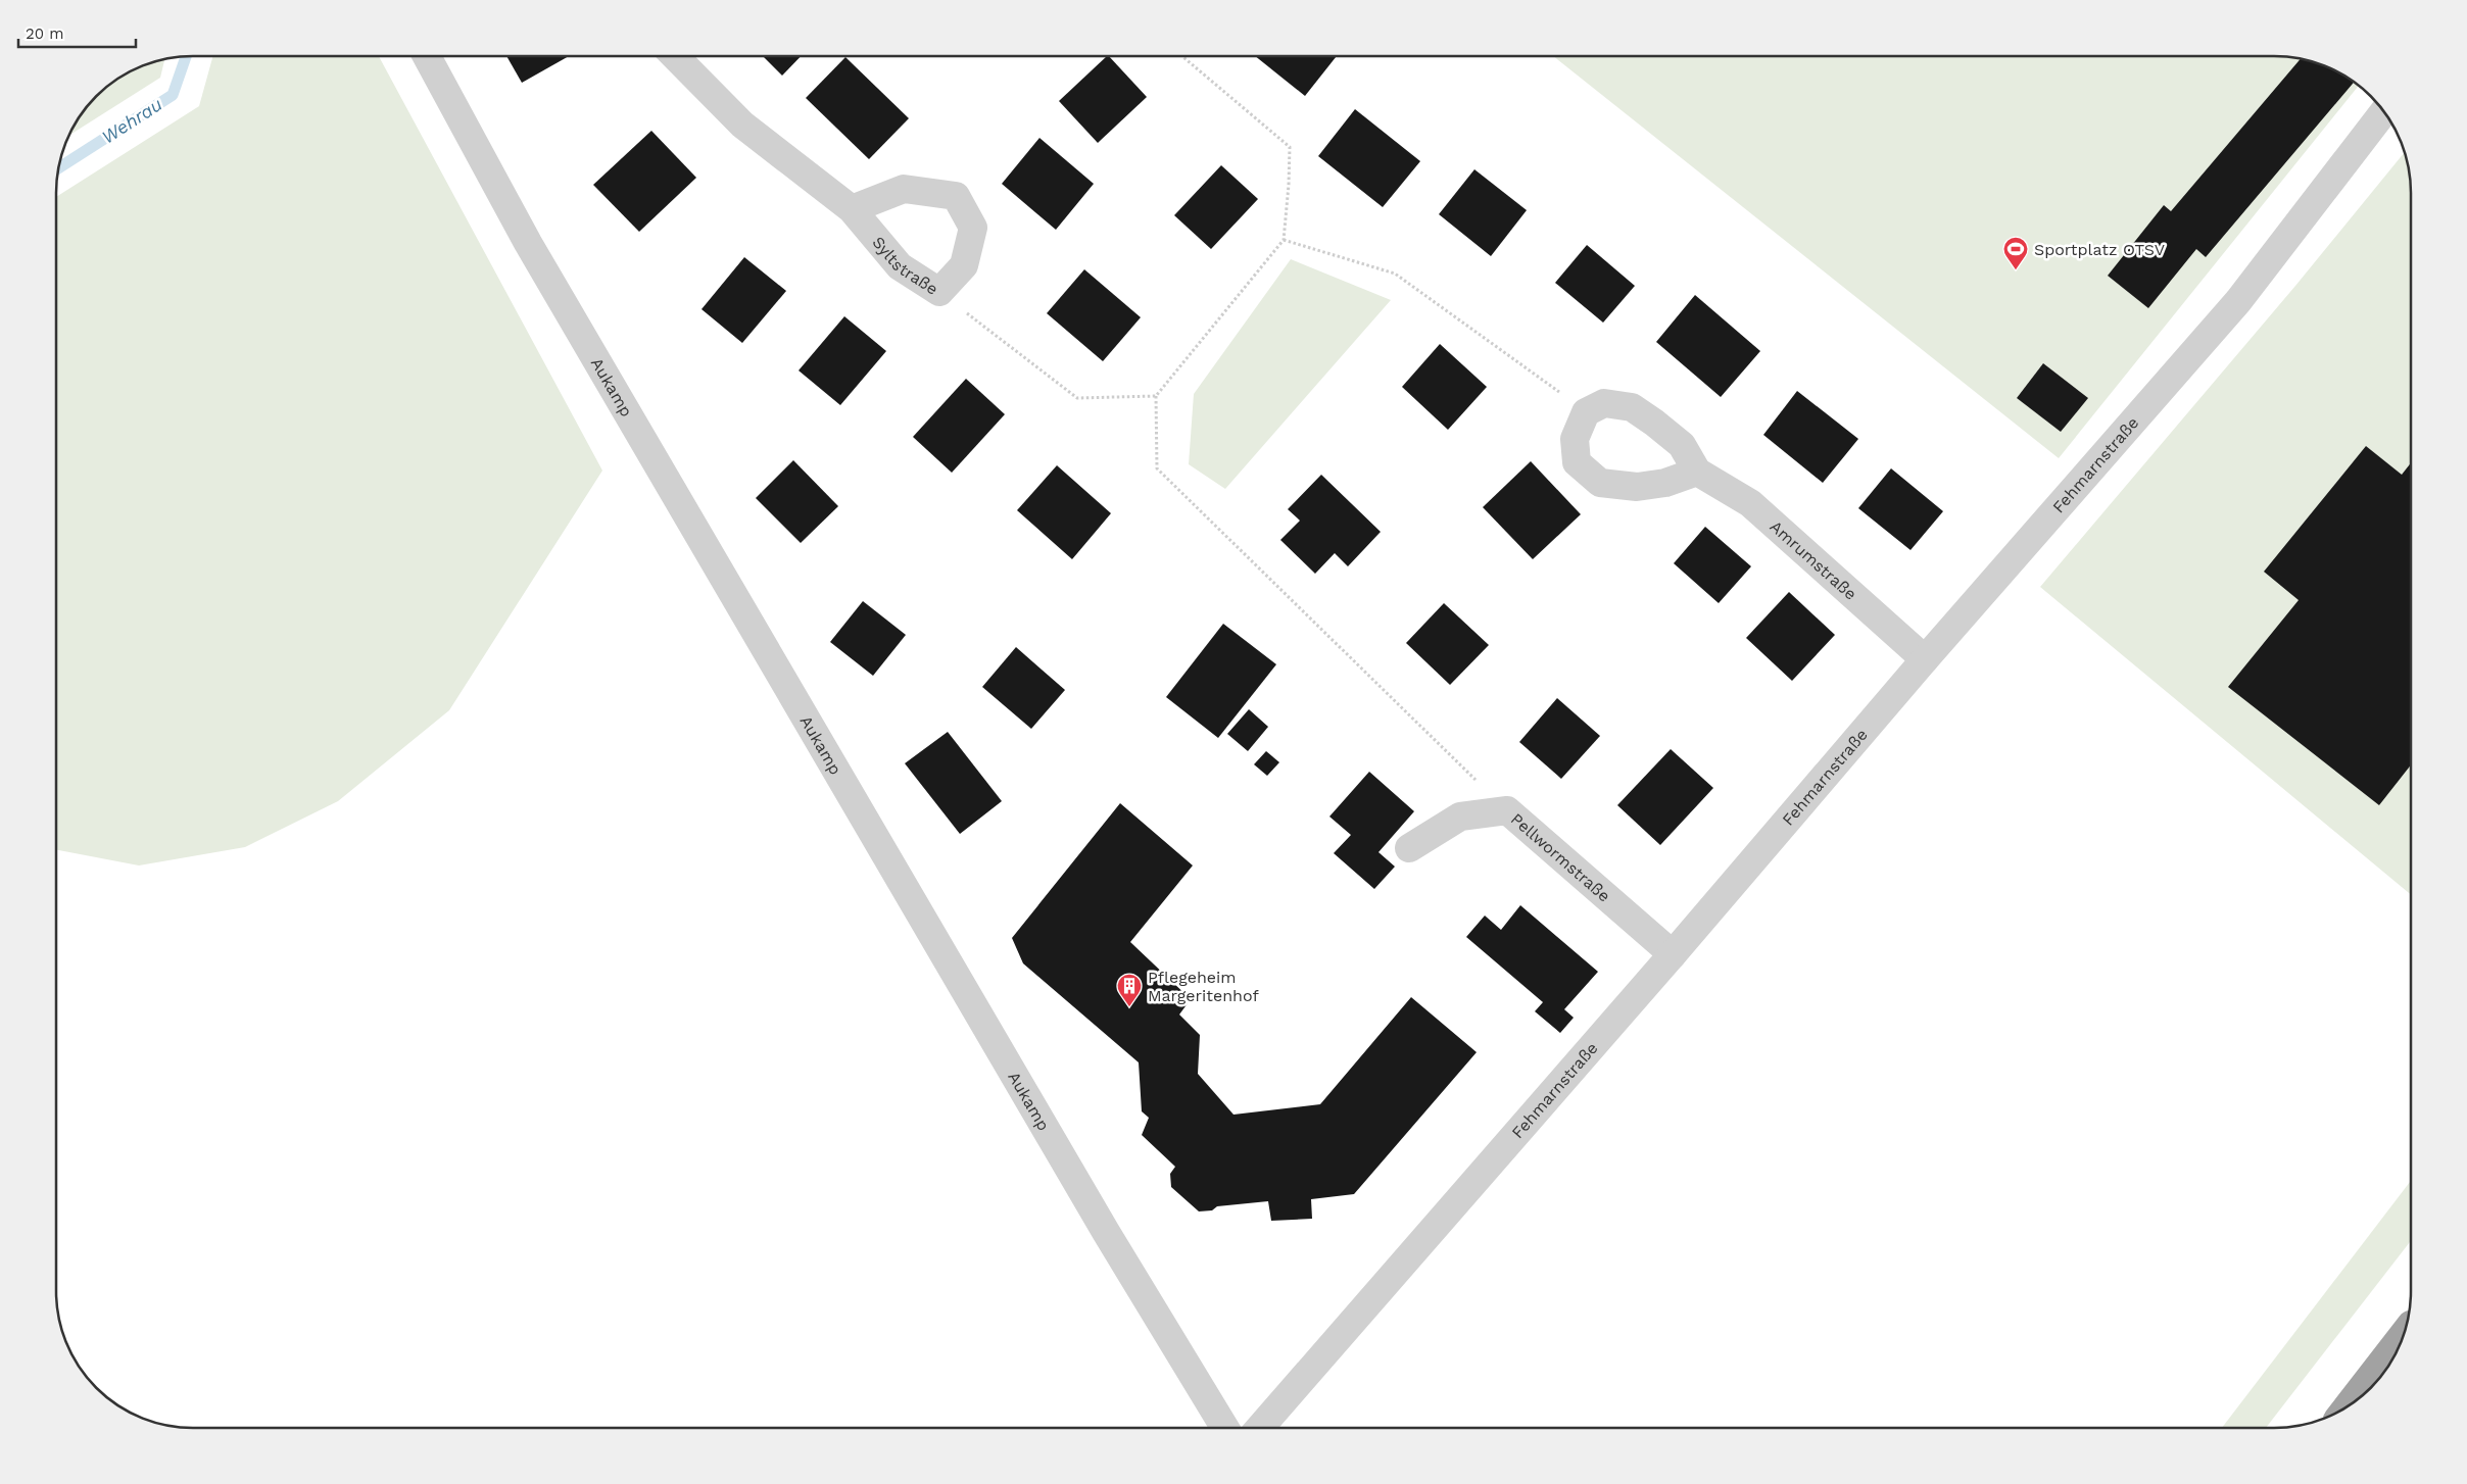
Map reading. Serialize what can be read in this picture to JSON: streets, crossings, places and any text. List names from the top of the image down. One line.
{"streets":{"street":["Syltstraße","Aukamp","Fehmarnstraße","Amrumstraße","Pellwormstraße"]},"crossings":[["Fehmarnstraße","Amrumstraße"],["Fehmarnstraße","Pellwormstraße"]],"water":["Wehrau"],"places":{"sports":["Sportplatz OTSV"],"building":["Pflegeheim Margeritenhof"]},"scale_bar":"20 m"}
